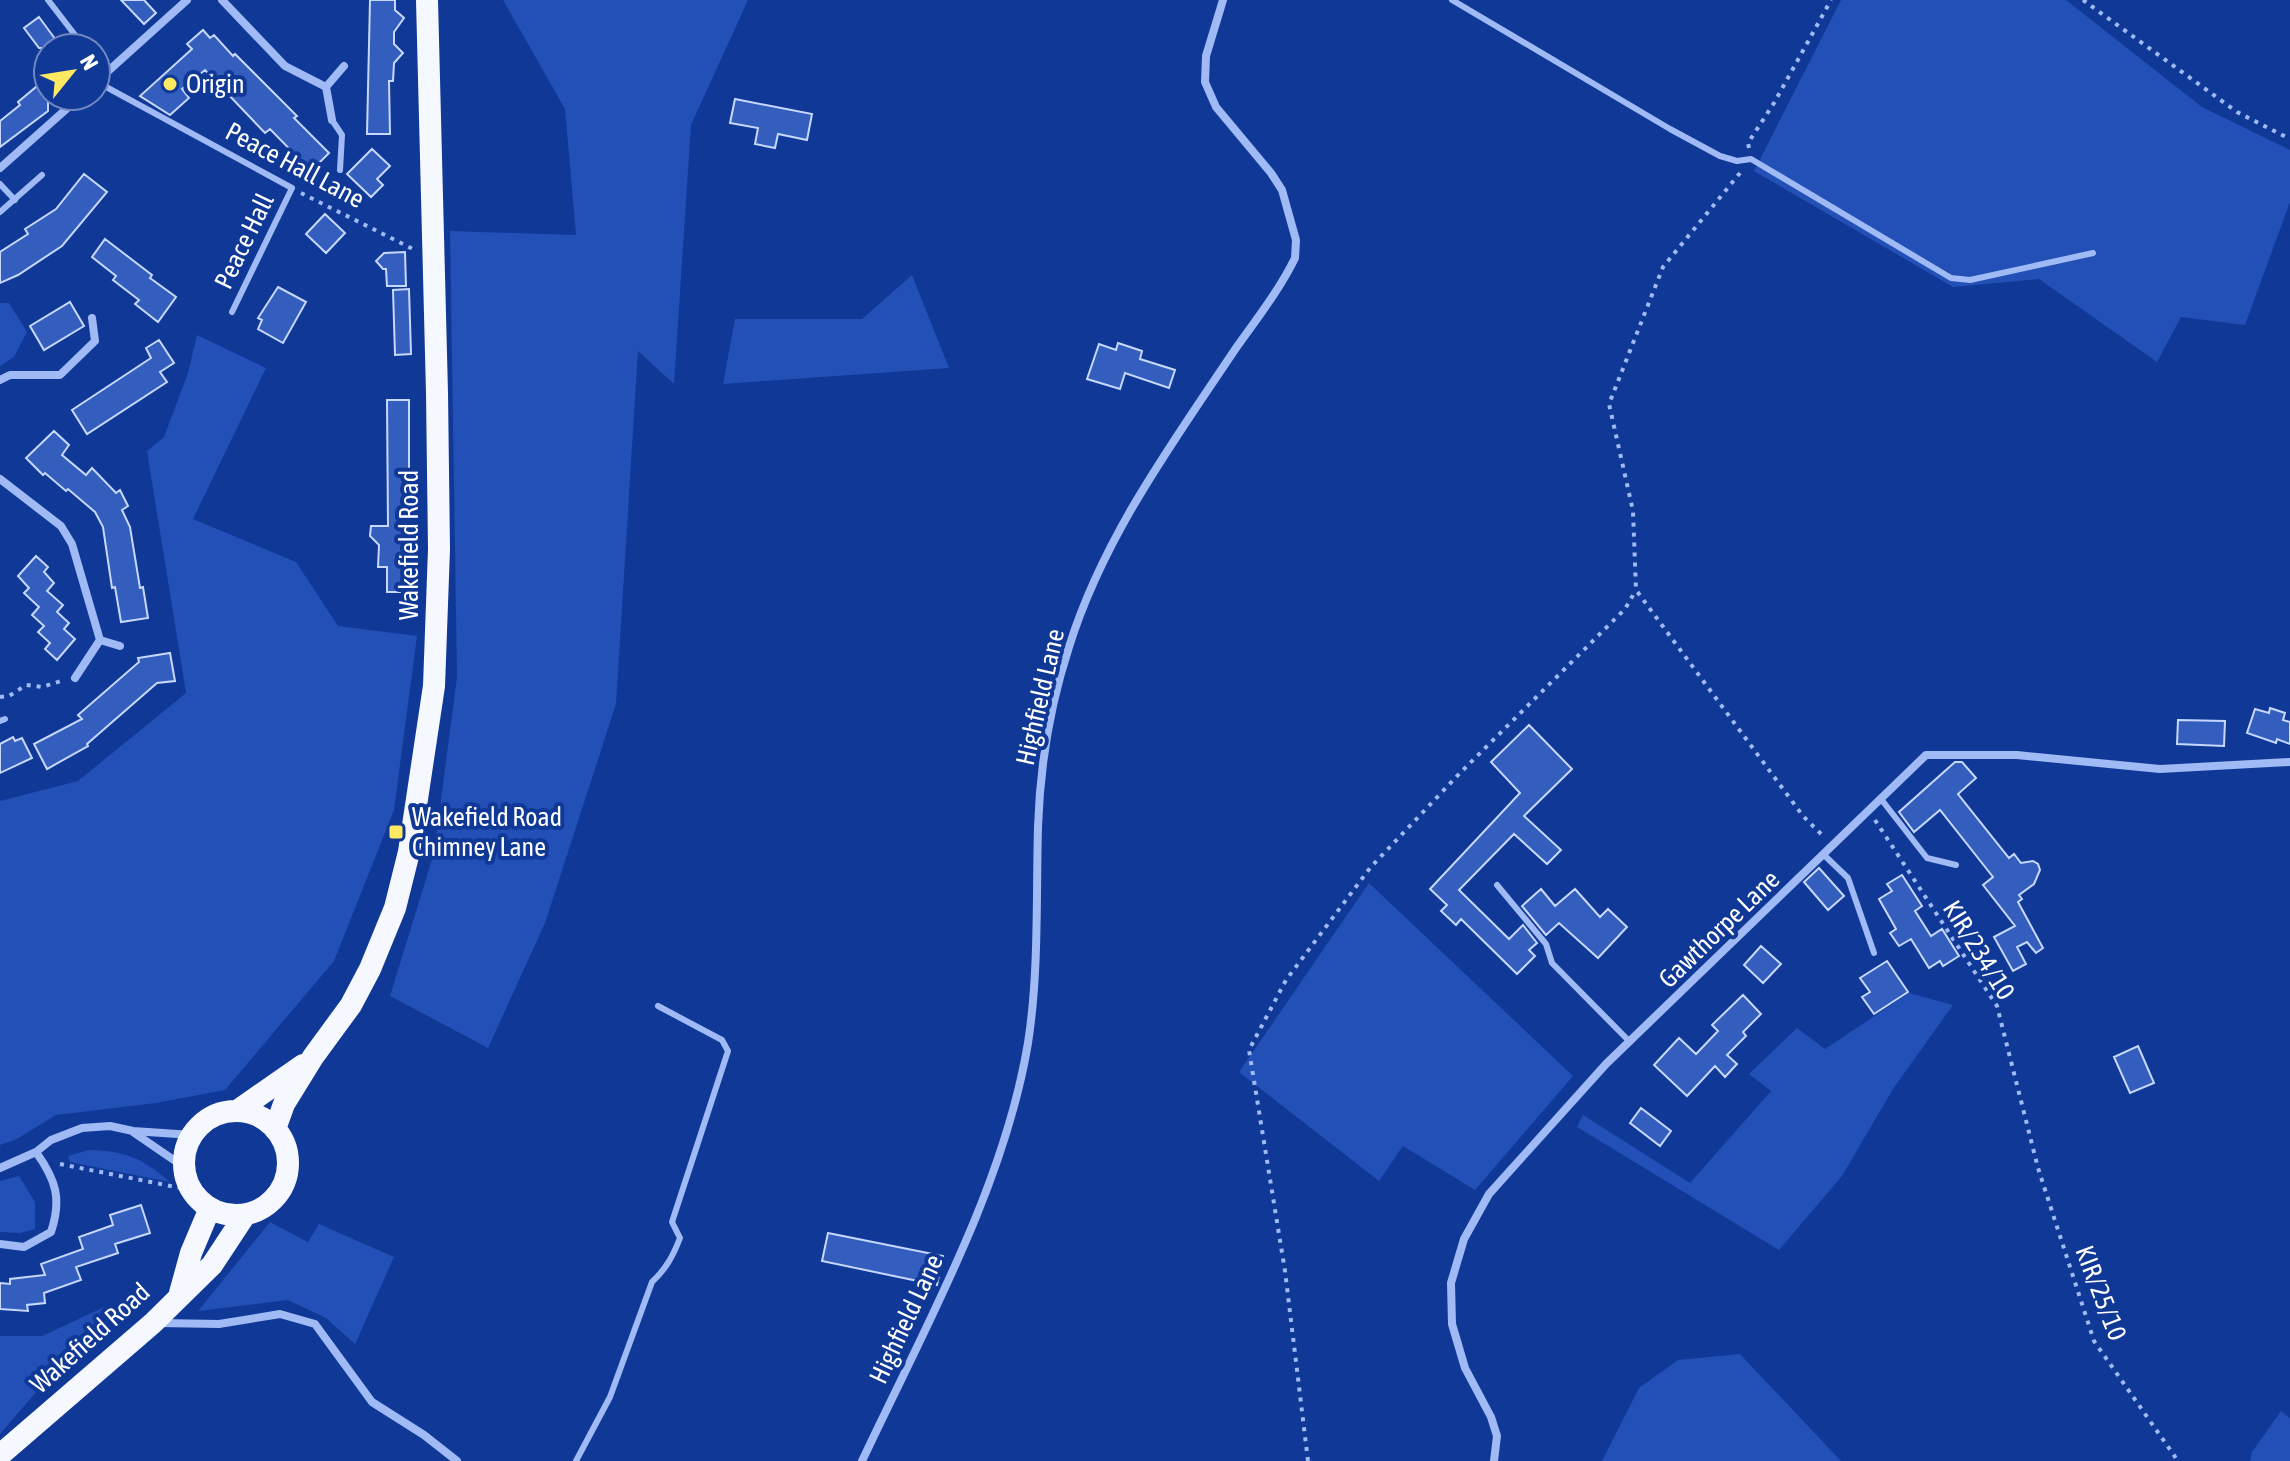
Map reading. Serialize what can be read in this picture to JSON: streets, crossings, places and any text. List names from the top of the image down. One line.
{"streets":{"highway":["Wakefield Road"],"street":["Highfield Lane","Gawthorpe Lane"],"lane":["Peace Hall Lane","Peace Hall"],"path":["KIR/234/10","KIR/25/10"]},"crossings":[["Peace Hall Lane","Peace Hall"],["Peace Hall Lane","Wakefield Road"],["Gawthorpe Lane","KIR/234/10"],["KIR/234/10","KIR/25/10"]],"places":{"other":["Origin"],"transit":["Wakefield Road Chimney Lane"]},"north":"top right"}
